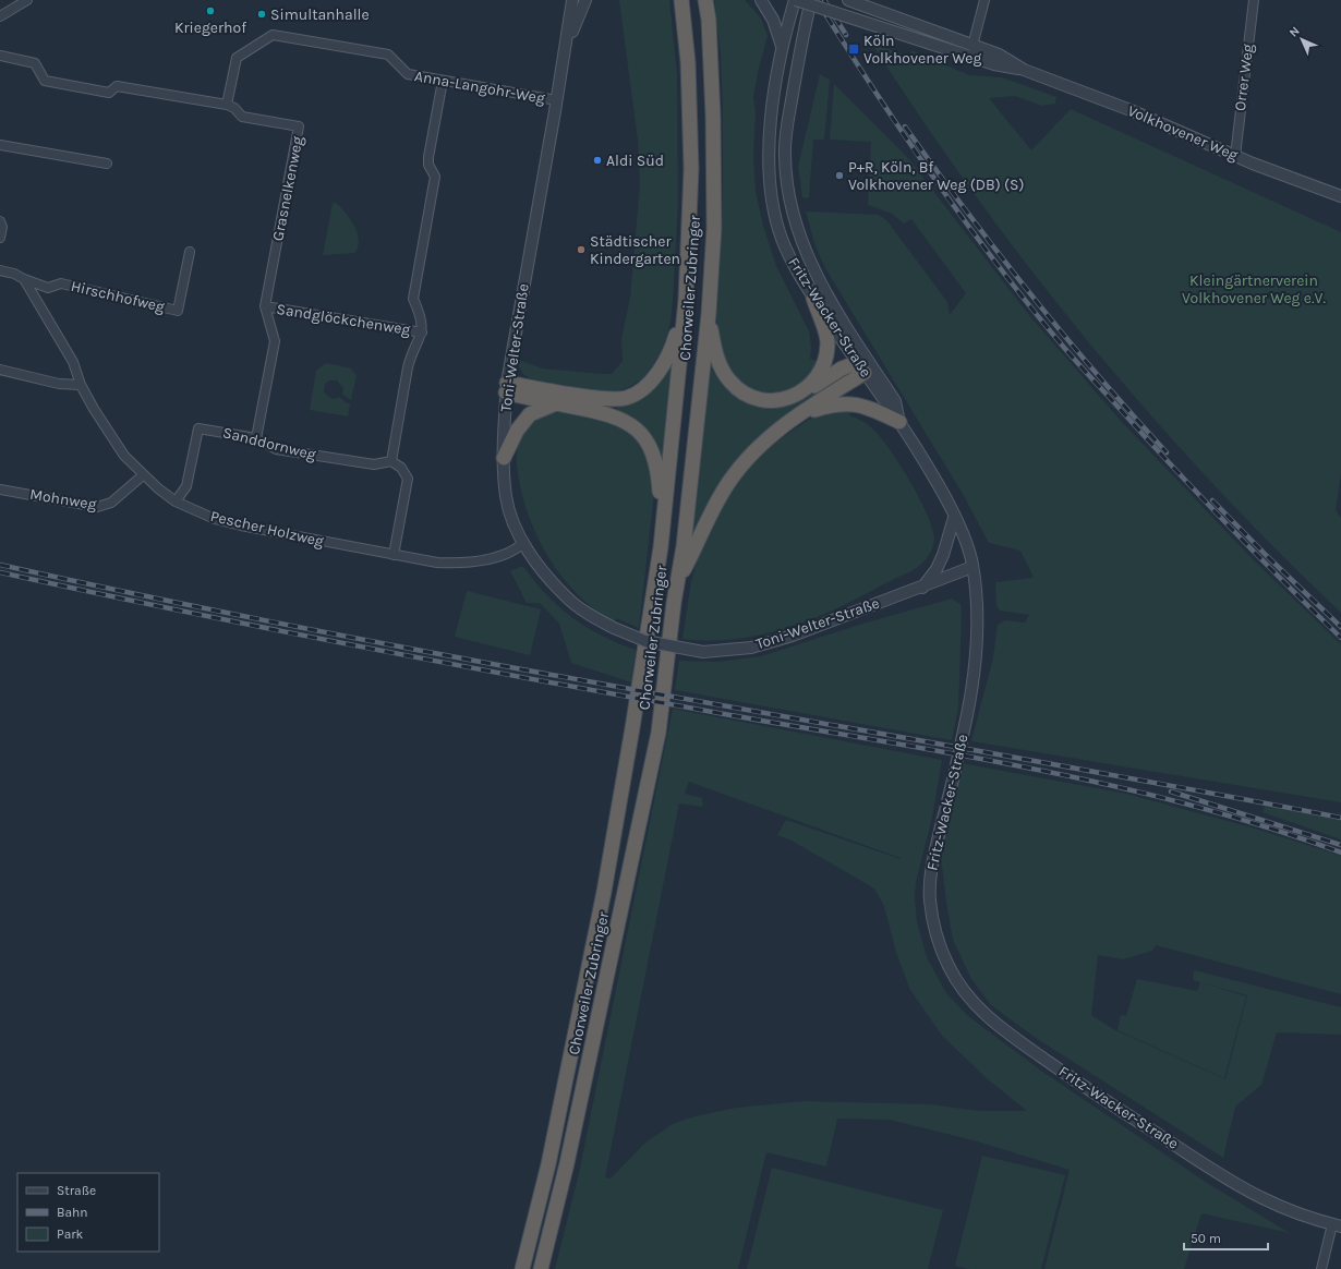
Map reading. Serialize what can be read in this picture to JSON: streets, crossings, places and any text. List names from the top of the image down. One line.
{"streets":{"highway":["Chorweiler Zubringer"],"street":["Orrer Weg","Anna-Langohr-Weg","Volkhovener Weg","Grasnelkenweg","Hirschhofweg","Fritz-Wacker-Straße","Sandglöckchenweg","Toni-Welter-Straße","Sanddornweg","Mohnweg","Pescher Holzweg"]},"crossings":[["Orrer Weg","Volkhovener Weg"],["Anna-Langohr-Weg","Grasnelkenweg"],["Anna-Langohr-Weg","Sandglöckchenweg"],["Anna-Langohr-Weg","Toni-Welter-Straße"],["Volkhovener Weg","Fritz-Wacker-Straße"],["Grasnelkenweg","Sandglöckchenweg"],["Grasnelkenweg","Sanddornweg"],["Hirschhofweg","Pescher Holzweg"],["Fritz-Wacker-Straße","Toni-Welter-Straße"],["Sandglöckchenweg","Sanddornweg"],["Toni-Welter-Straße","Pescher Holzweg"],["Sanddornweg","Pescher Holzweg"],["Mohnweg","Pescher Holzweg"]],"parks":["Kleingärtnerverein Volkhovener Weg e.V."],"places":{"other":["Kriegerhof","Simultanhalle","Aldi Süd","P+R, Köln, Bf Volkhovener Weg (DB) (S)","Städtischer Kindergarten"],"transit":["Köln Volkhovener Weg"]},"legend":["Straße","Bahn","Park"],"scale_bar":"50 m","north":"top left"}
